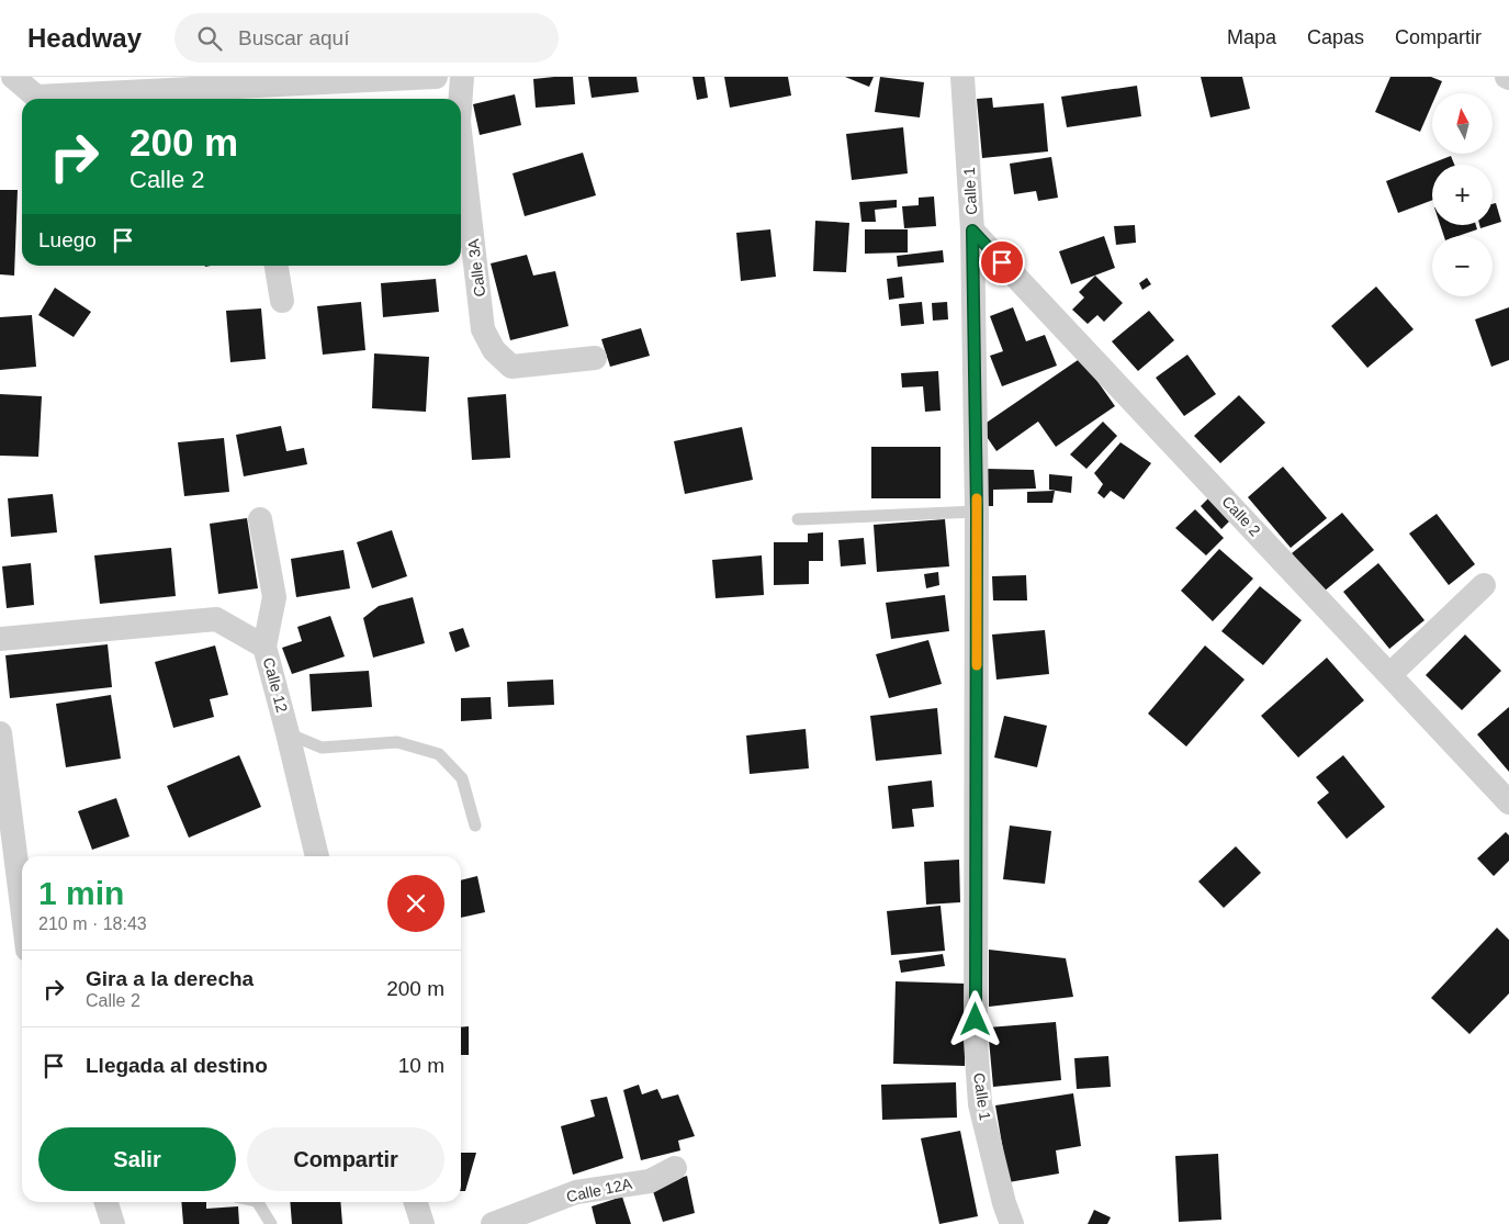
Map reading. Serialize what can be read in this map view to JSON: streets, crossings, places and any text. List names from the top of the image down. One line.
{"streets":{"street":["Calle 1","Calle 3A","Calle 2","Calle 12","Calle 12A"]},"crossings":[["Calle 1","Calle 2"]],"north":"top","page":{"header":"Headway","search":"Buscar aquí","nav":["Mapa","Capas","Compartir"],"map_buttons":["+","−"],"turn":["200 m","Calle 2"],"then":"Luego","heading":["1 min","210 m · 18:43"],"list":[{"name":"Gira a la derecha","note":"Calle 2","value":"200 m"},{"name":"Llegada al destino","value":"10 m"}],"buttons":["Salir","Compartir"]}}
